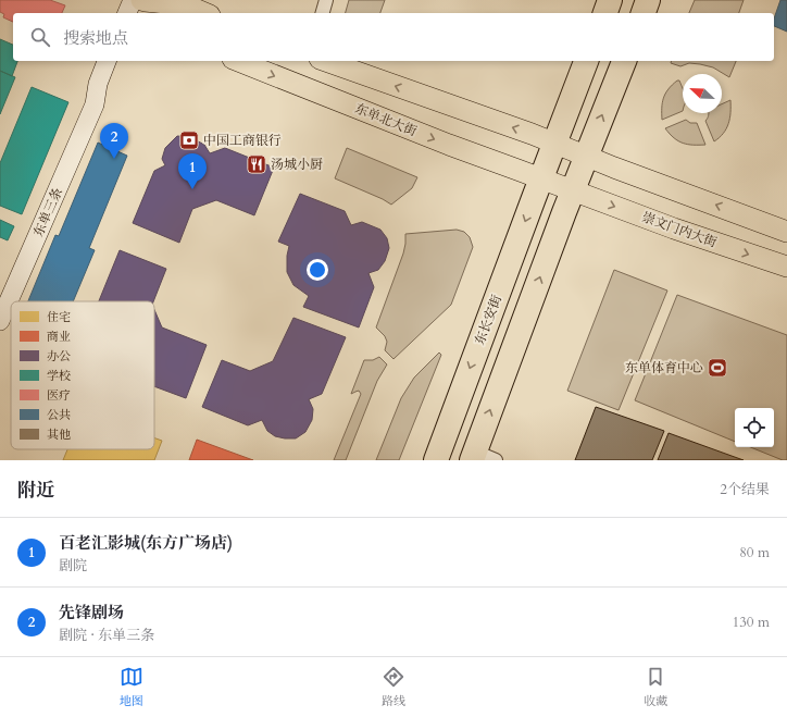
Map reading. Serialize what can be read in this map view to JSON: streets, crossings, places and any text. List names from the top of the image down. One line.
{"streets":{"highway":["东长安街"],"main road":["东单北大街","崇文门内大街"],"street":["东单三条"]},"crossings":[["东单北大街","崇文门内大街"],["东单北大街","东长安街"]],"places":{"bank":["中国工商银行"],"restaurant":["汤城小厨"],"sports":["东单体育中心"]},"legend":["住宅","商业","办公","学校","医疗","公共","其他"],"north":"top left","page":{"search":"搜索地点","pins":["2","1"],"heading":["附近","2个结果"],"list":[{"mark":"1","name":"百老汇影城(东方广场店)","note":"剧院","value":"80 m"},{"mark":"2","name":"先锋剧场","note":"剧院 · 东单三条","value":"130 m"}],"nav":["地图","路线","收藏"]}}
